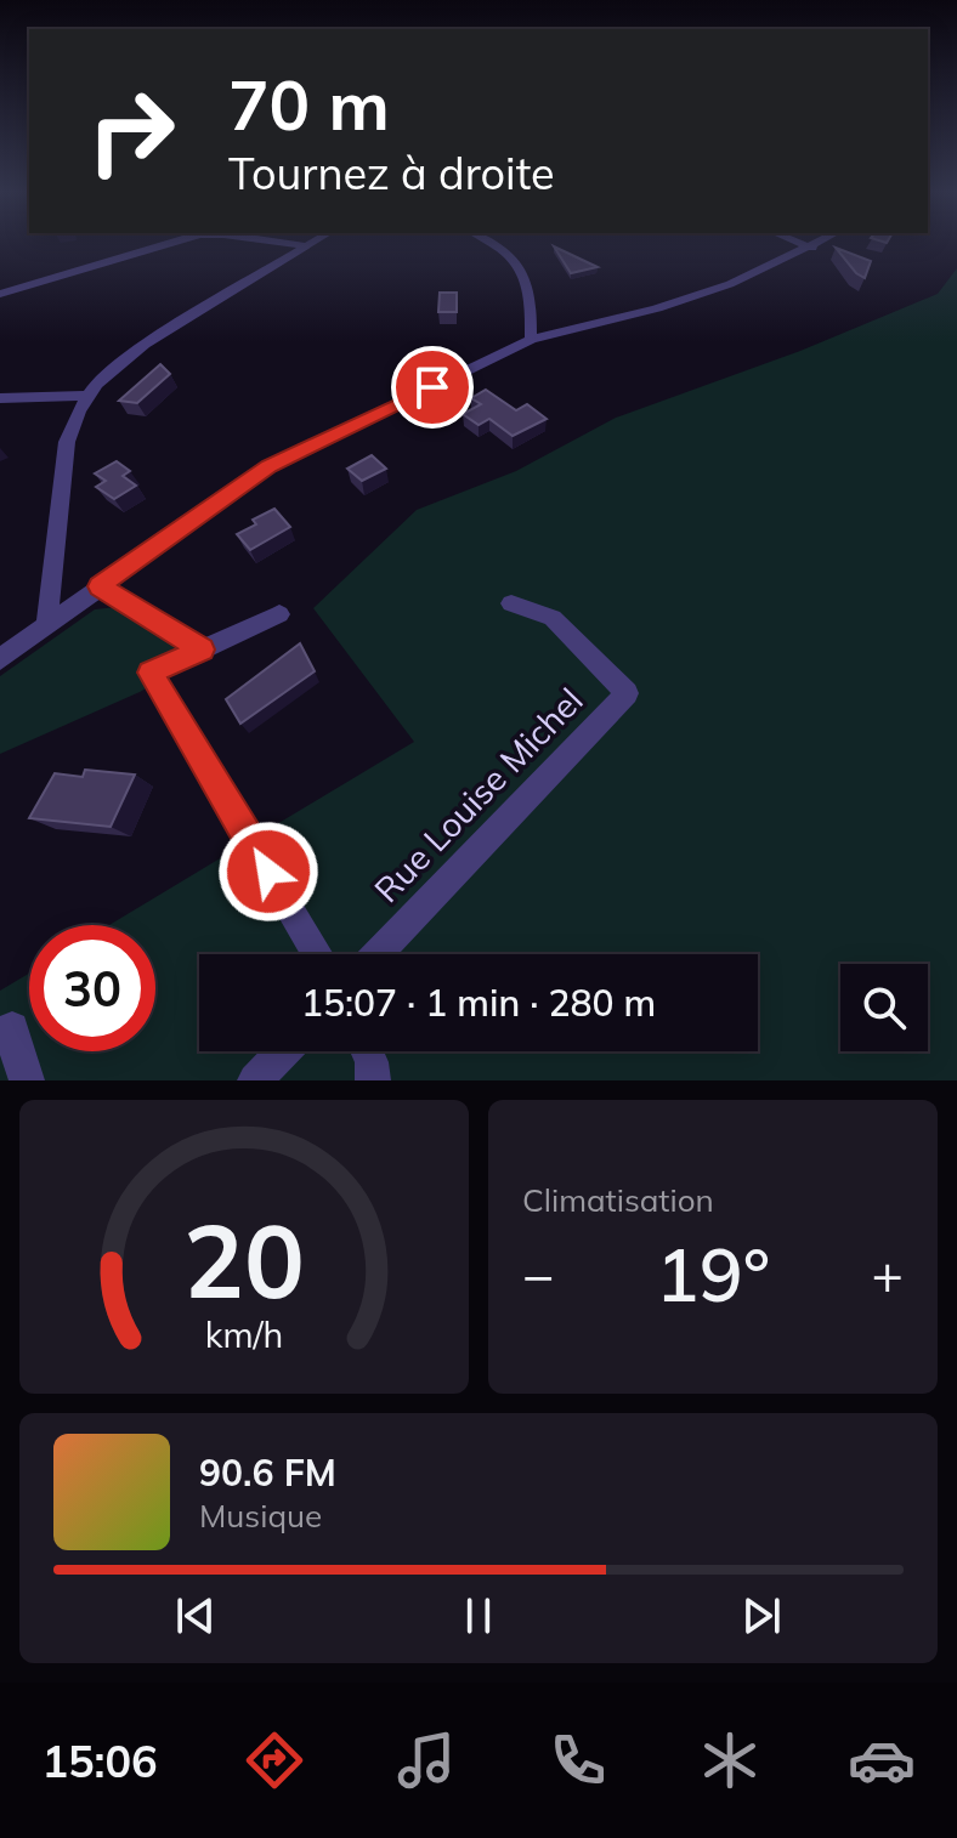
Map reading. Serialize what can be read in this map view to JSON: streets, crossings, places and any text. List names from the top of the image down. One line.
{"streets":{"street":["Rue Louise Michel"]},"page":{"turn":["70 m","Tournez à droite"],"limit":"30","trip":"15:07 · 1 min · 280 m","tile":"Climatisation","heat":["−","19°","+"],"song":["90.6 FM","Musique"],"tabs":"15:06","gauge":["20","km/h"]}}
